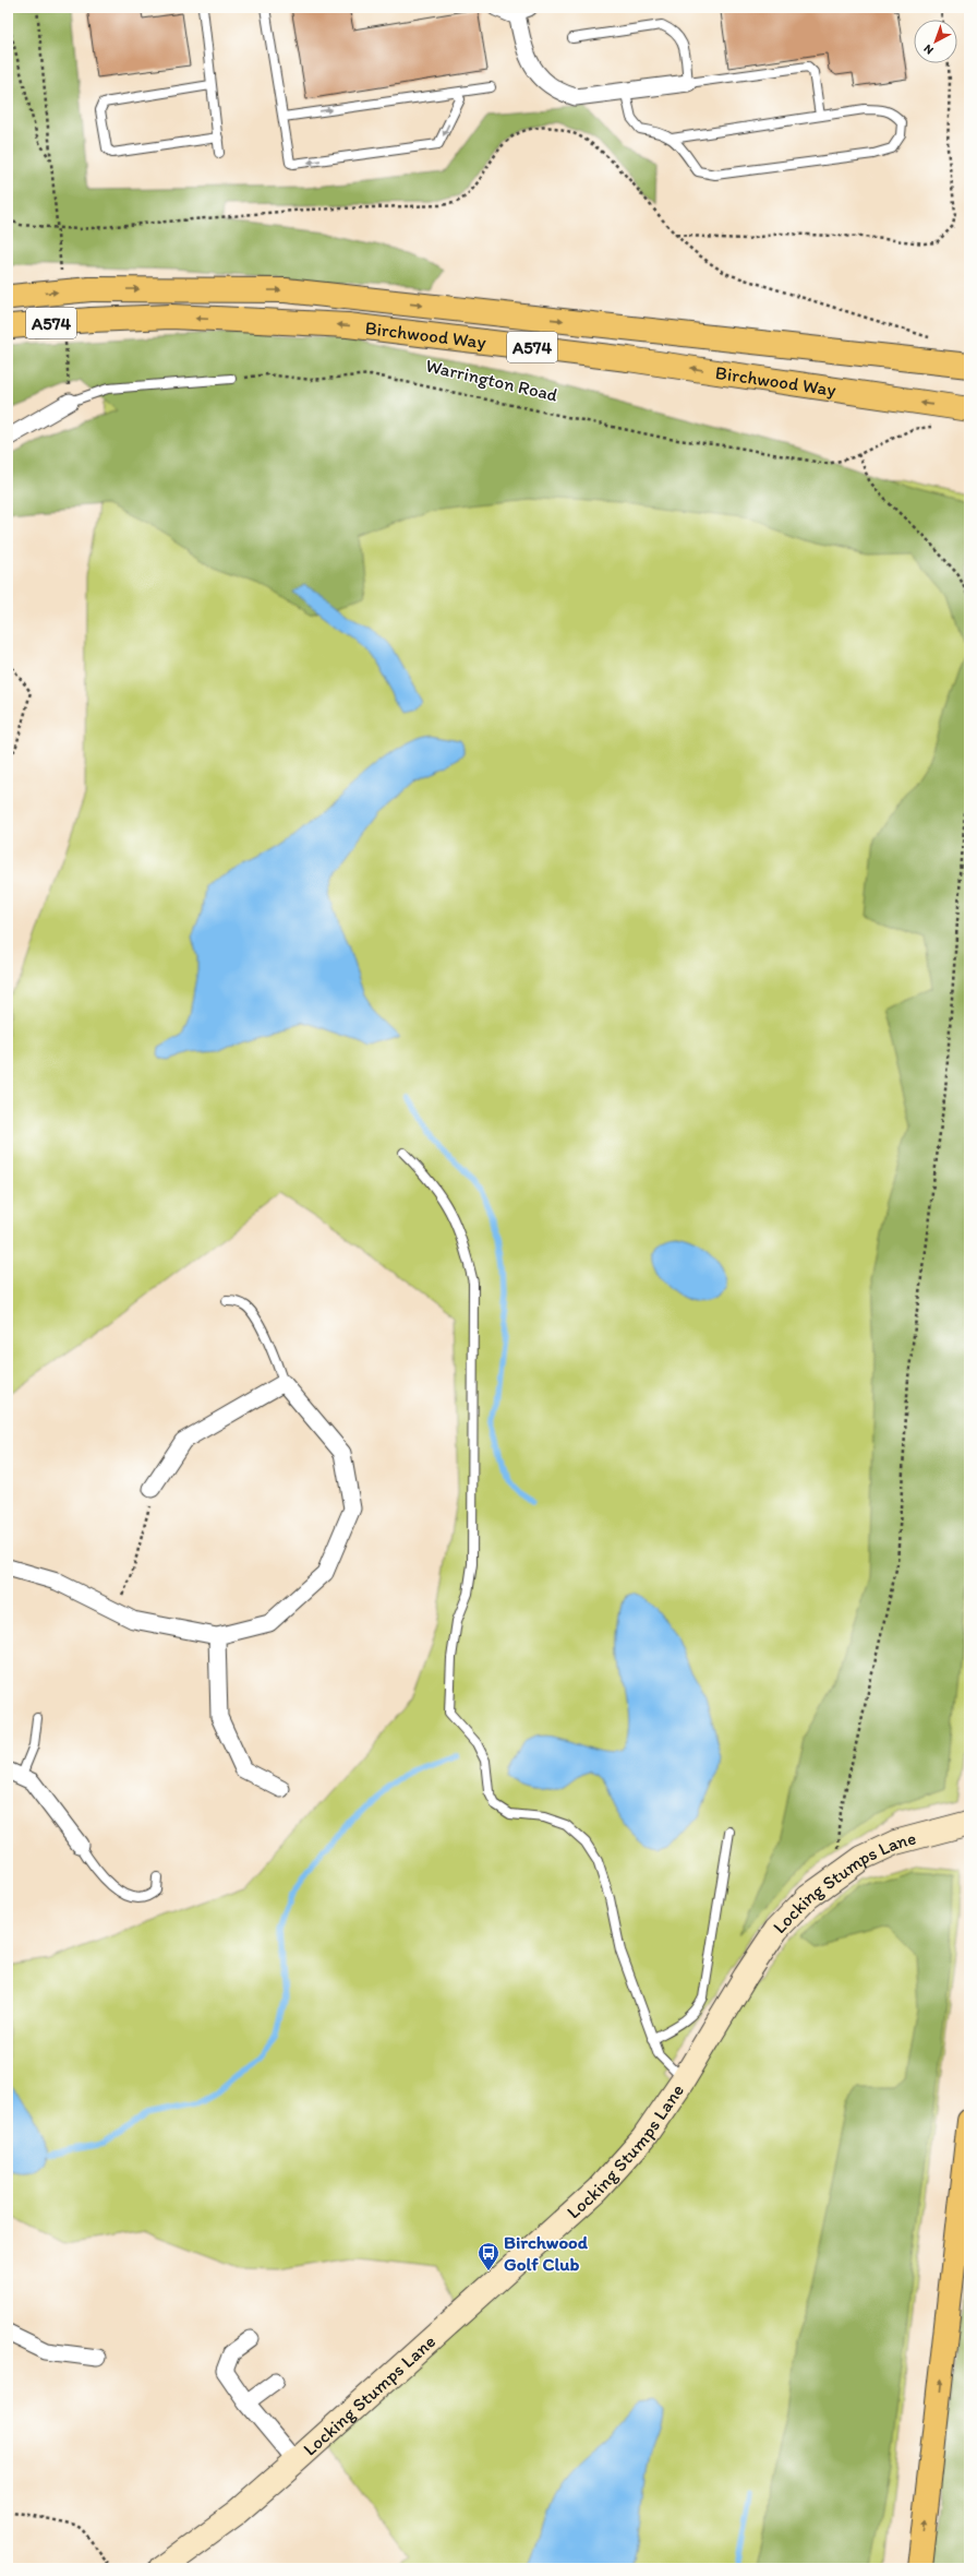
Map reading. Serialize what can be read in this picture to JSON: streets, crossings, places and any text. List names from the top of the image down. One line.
{"streets":{"main road":["A574","Birchwood Way"],"street":["Locking Stumps Lane"],"path":["Warrington Road"]},"places":{"bus stop":["Birchwood Golf Club"]},"north":"bottom left"}
